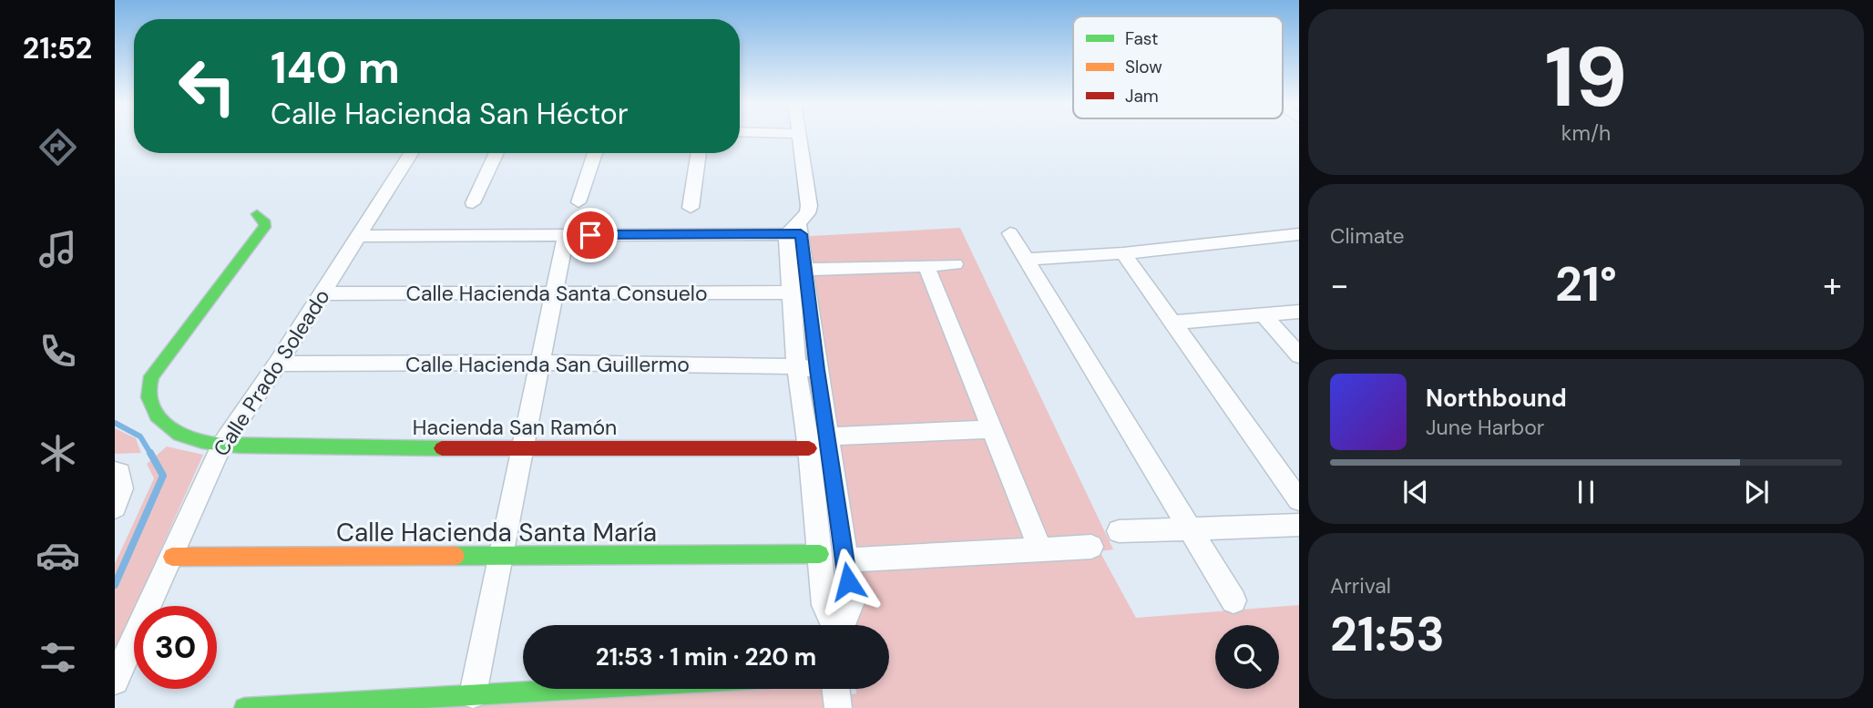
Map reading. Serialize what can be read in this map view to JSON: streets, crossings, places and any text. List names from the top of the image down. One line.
{"streets":{"street":["Calle Hacienda Santa Consuelo","Calle Hacienda San Guillermo","Calle Prado Soleado","Hacienda San Ramón","Calle Hacienda Santa María"]},"crossings":[["Calle Hacienda Santa Consuelo","Calle Prado Soleado"],["Calle Hacienda San Guillermo","Calle Prado Soleado"],["Calle Prado Soleado","Hacienda San Ramón"],["Calle Prado Soleado","Calle Hacienda Santa María"]],"legend":["Fast","Slow","Jam"],"page":{"tabs":"21:52","tile":[["19","km/h"],"Climate",["Arrival","21:53"]],"turn":["140 m","Calle Hacienda San Héctor"],"heat":["−","21°","+"],"song":["Northbound","June Harbor"],"limit":"30","trip":"21:53 · 1 min · 220 m"}}
